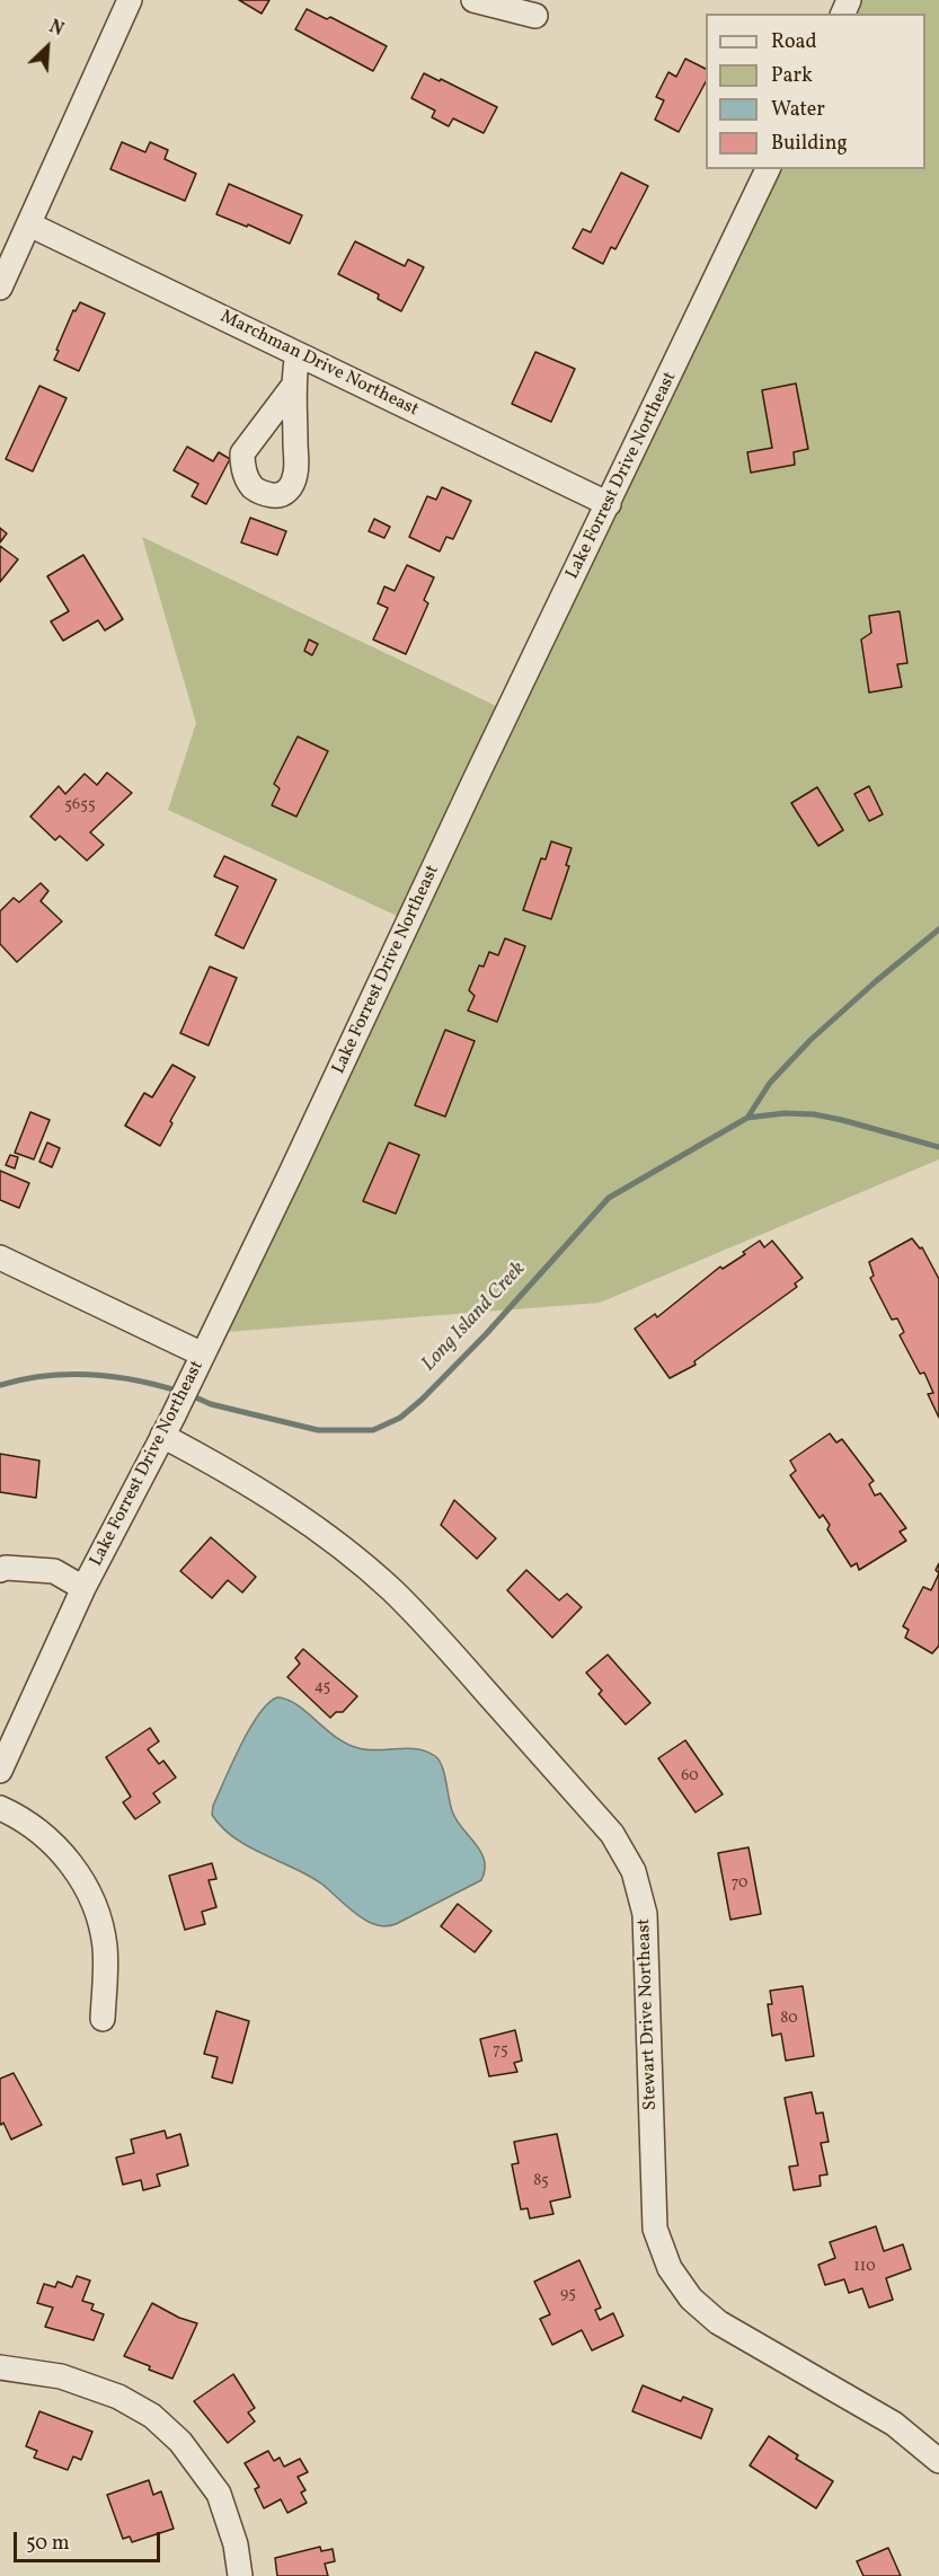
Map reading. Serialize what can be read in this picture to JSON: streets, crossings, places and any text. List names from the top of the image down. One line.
{"streets":{"street":["Marchman Drive Northeast","Lake Forrest Drive Northeast","Stewart Drive Northeast"]},"crossings":[["Marchman Drive Northeast","Lake Forrest Drive Northeast"],["Lake Forrest Drive Northeast","Stewart Drive Northeast"]],"water":["Long Island Creek"],"house_numbers":["5655","45","60","70","80","75","85","110","95"],"legend":["Road","Park","Water","Building"],"scale_bar":"50 m","north":"top right"}
